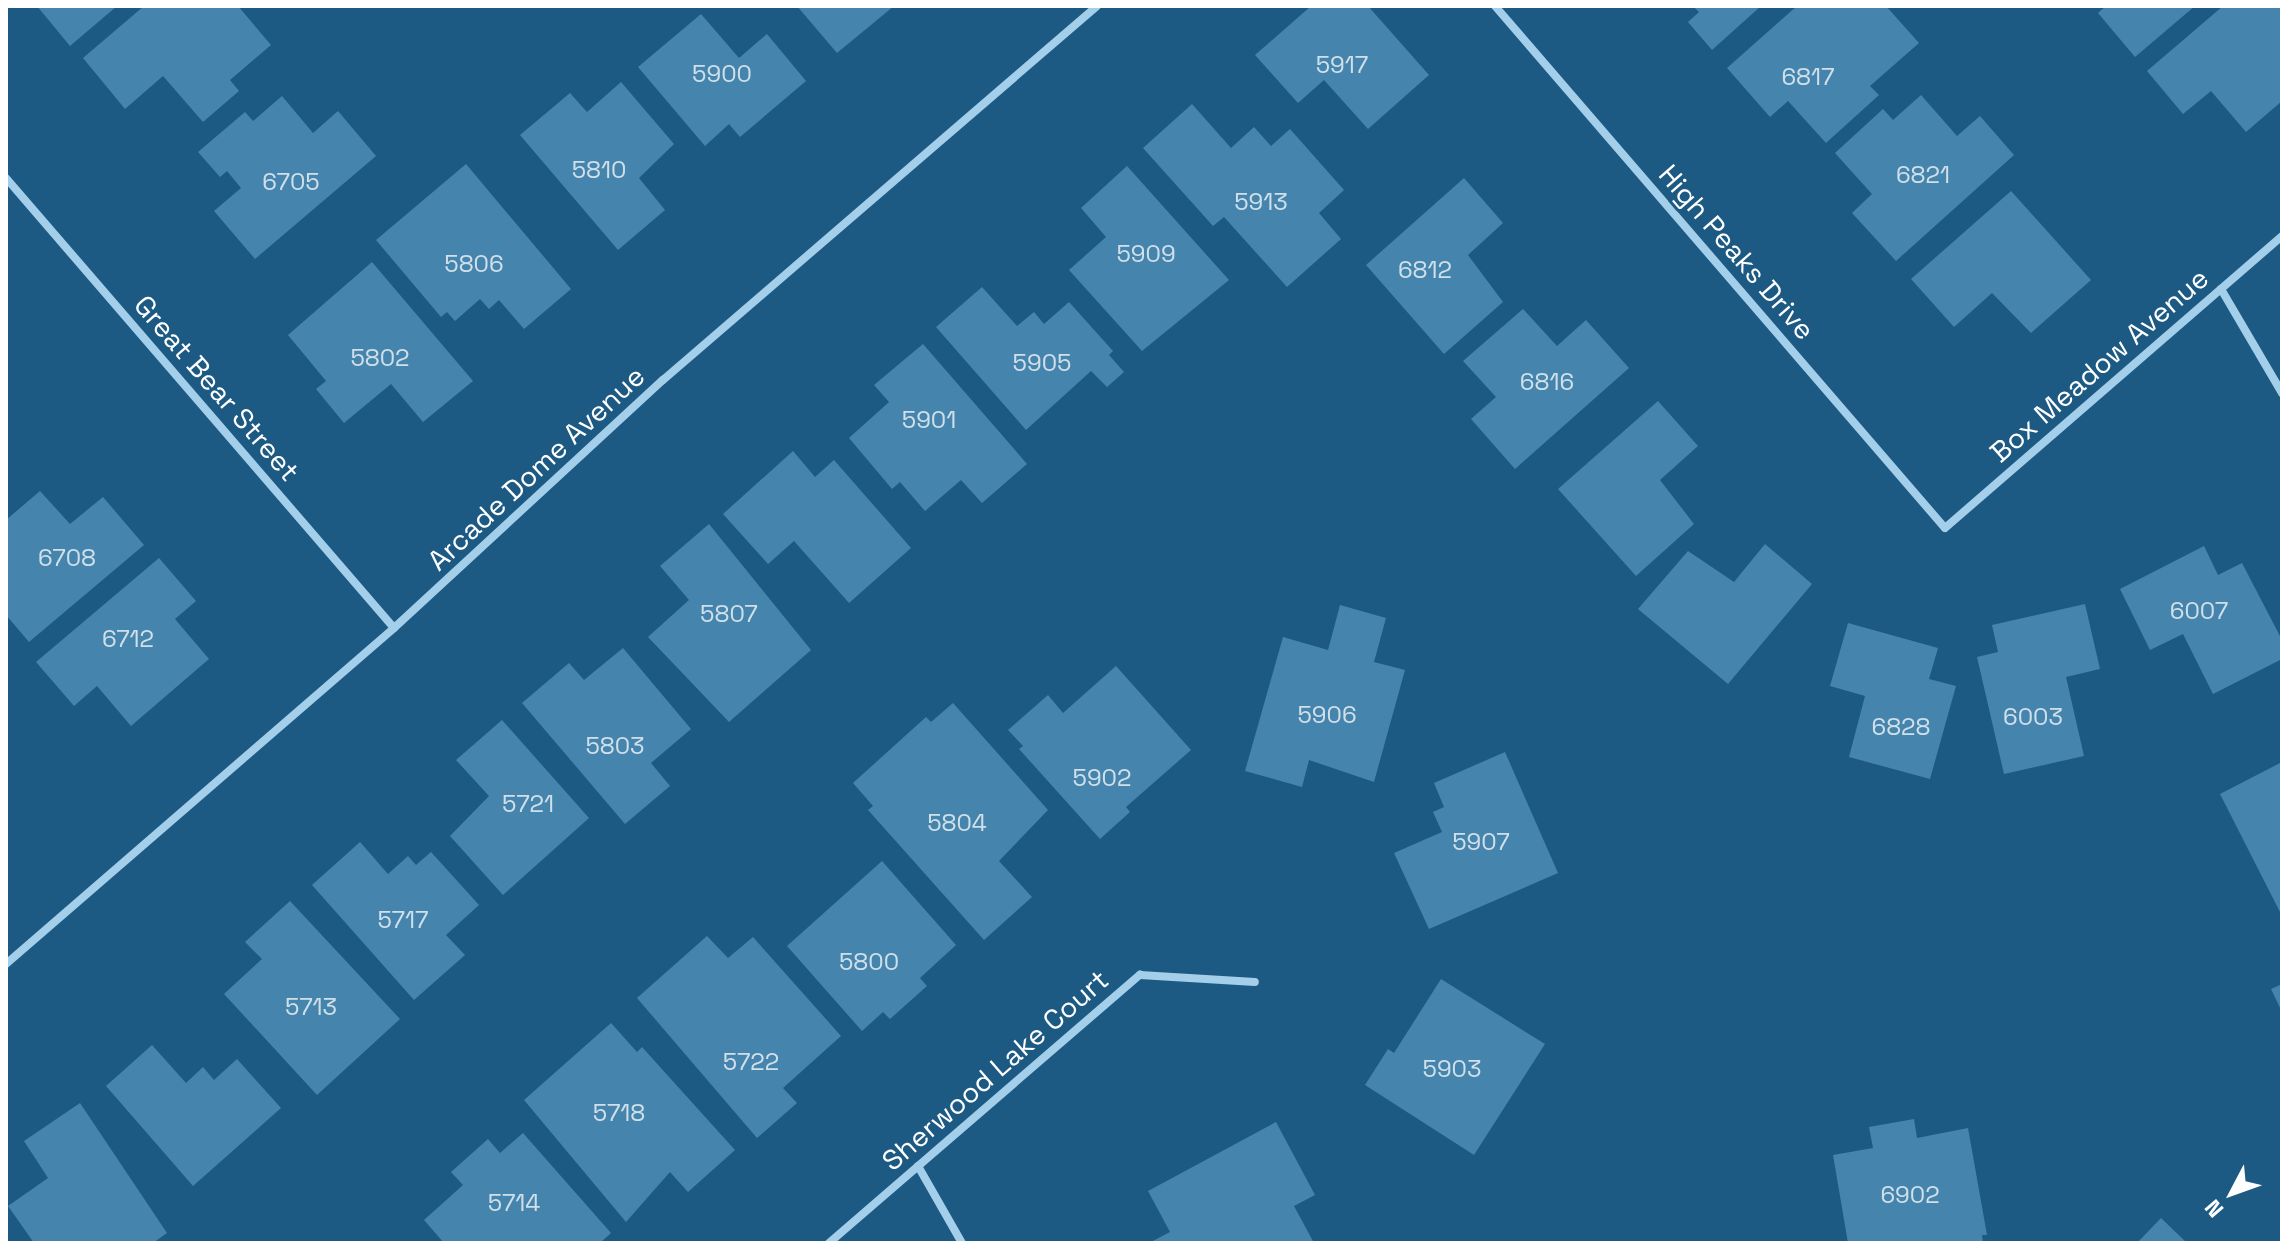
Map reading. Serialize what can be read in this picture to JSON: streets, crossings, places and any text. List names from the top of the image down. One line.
{"streets":{"street":["High Peaks Drive","Box Meadow Avenue","Great Bear Street","Arcade Dome Avenue","Sherwood Lake Court"]},"crossings":[["High Peaks Drive","Box Meadow Avenue"],["Great Bear Street","Arcade Dome Avenue"]],"house_numbers":["5917","5900","6817","5810","6821","6705","5913","5909","5806","6812","5802","5905","6816","5901","6708","6007","5807","6712","5906","6003","6828","5803","5902","5721","5804","5907","5717","5800","5713","5722","5903","5718","6902","5714"],"north":"bottom left"}
